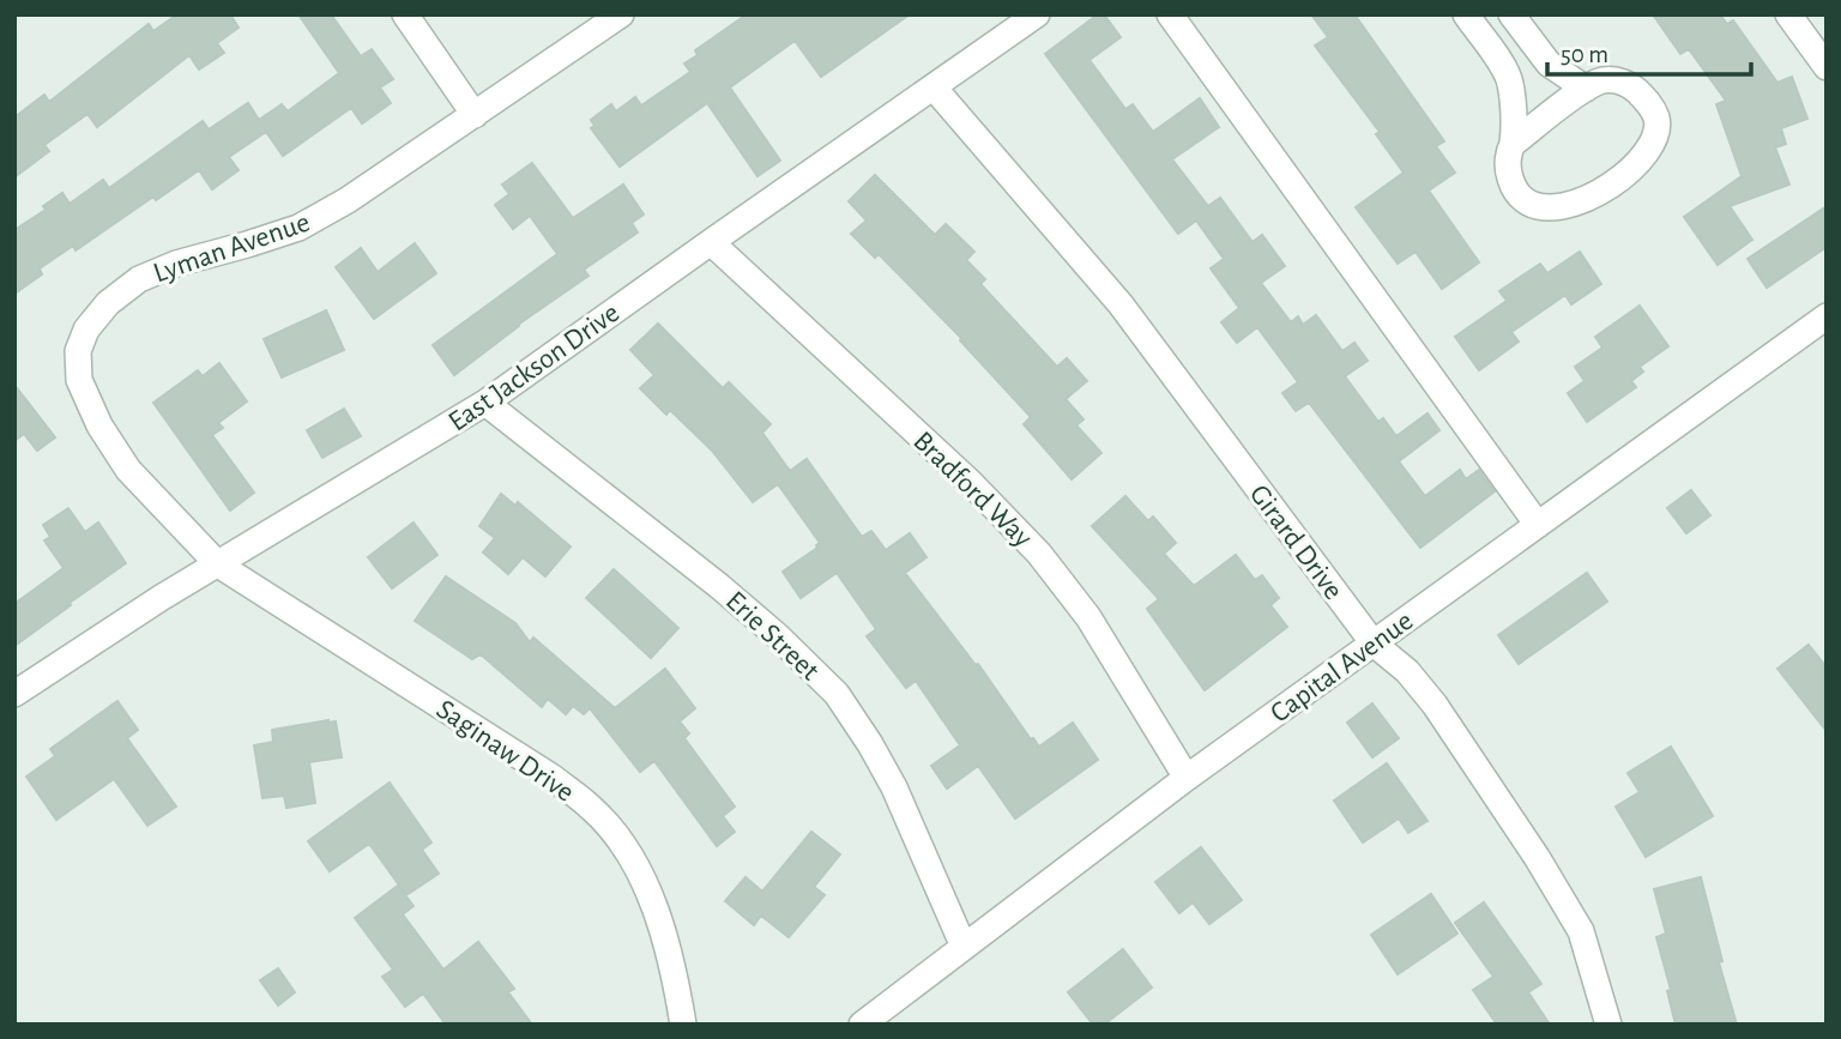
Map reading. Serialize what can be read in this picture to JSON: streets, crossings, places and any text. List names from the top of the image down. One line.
{"streets":{"street":["Lyman Avenue","East Jackson Drive","Bradford Way","Girard Drive","Erie Street","Capital Avenue","Saginaw Drive"]},"crossings":[["Lyman Avenue","East Jackson Drive"],["Lyman Avenue","Saginaw Drive"],["East Jackson Drive","Bradford Way"],["East Jackson Drive","Girard Drive"],["East Jackson Drive","Erie Street"],["East Jackson Drive","Saginaw Drive"],["Bradford Way","Capital Avenue"],["Girard Drive","Capital Avenue"],["Erie Street","Capital Avenue"]],"scale_bar":"50 m"}
